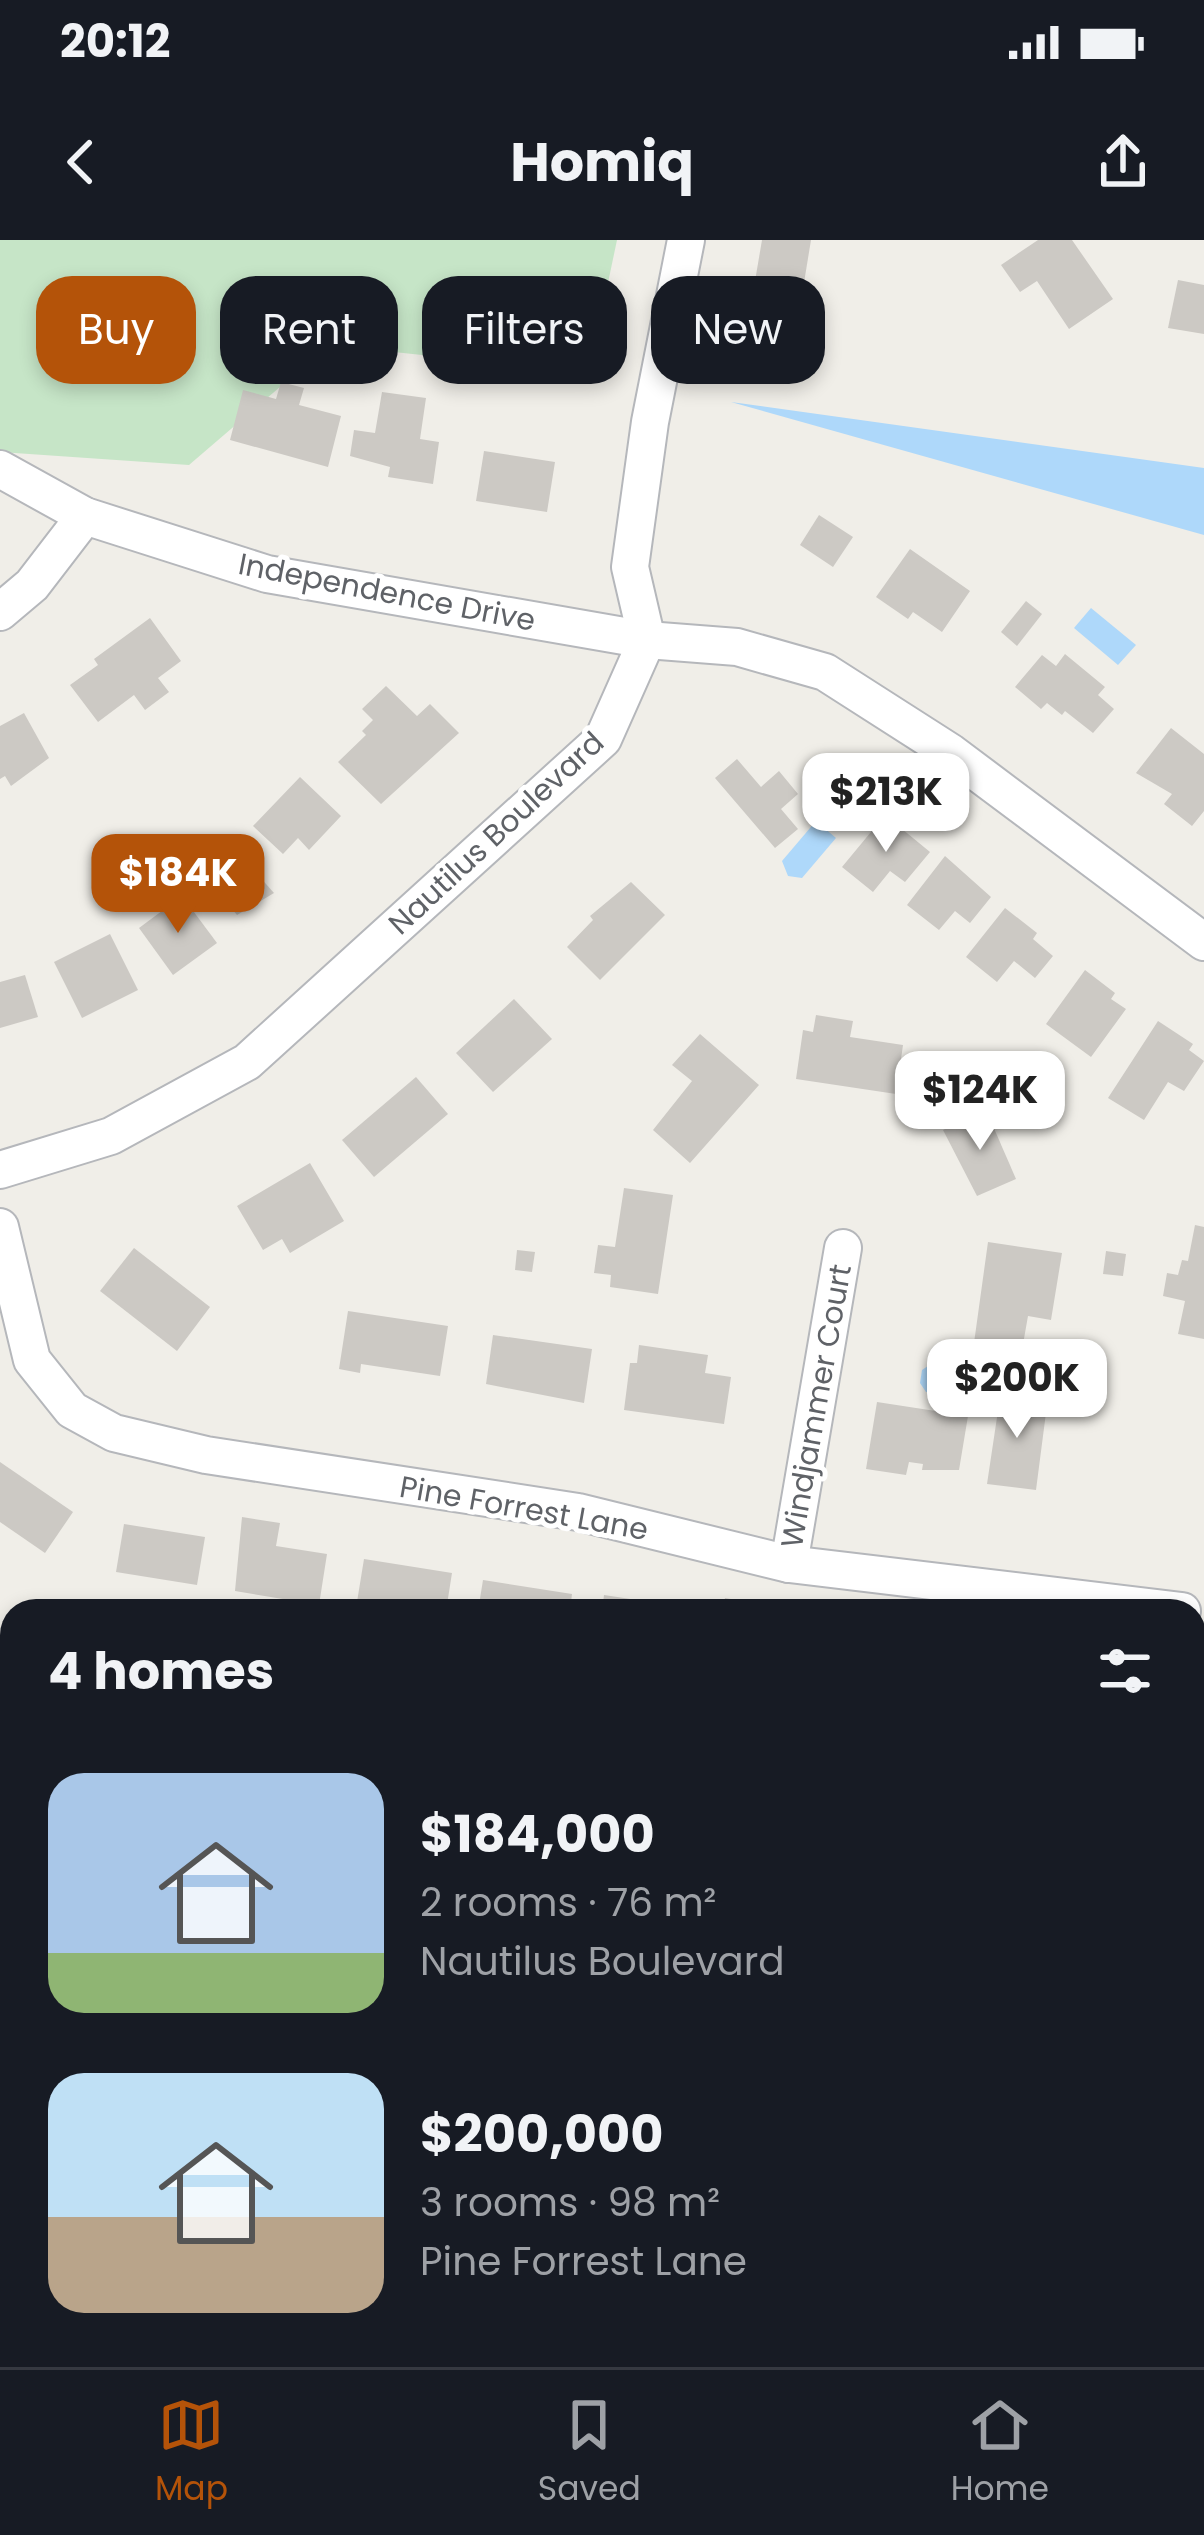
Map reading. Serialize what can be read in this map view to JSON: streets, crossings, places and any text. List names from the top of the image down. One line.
{"streets":{"street":["Independence Drive","Nautilus Boulevard","Windjammer Court","Pine Forrest Lane"]},"crossings":[["Independence Drive","Nautilus Boulevard"],["Windjammer Court","Pine Forrest Lane"]],"page":{"status":"20:12","header":"Homiq","chip":["Buy","Rent","Filters","New"],"price":["$213K","$184K","$124K","$200K"],"heading":"4 homes","list":[{"name":"$184,000","note":"2 rooms · 76 m² · Nautilus Boulevard"},{"name":"$200,000","note":"3 rooms · 98 m² · Pine Forrest Lane"}],"tabs":["Map","Saved","Home"]}}
